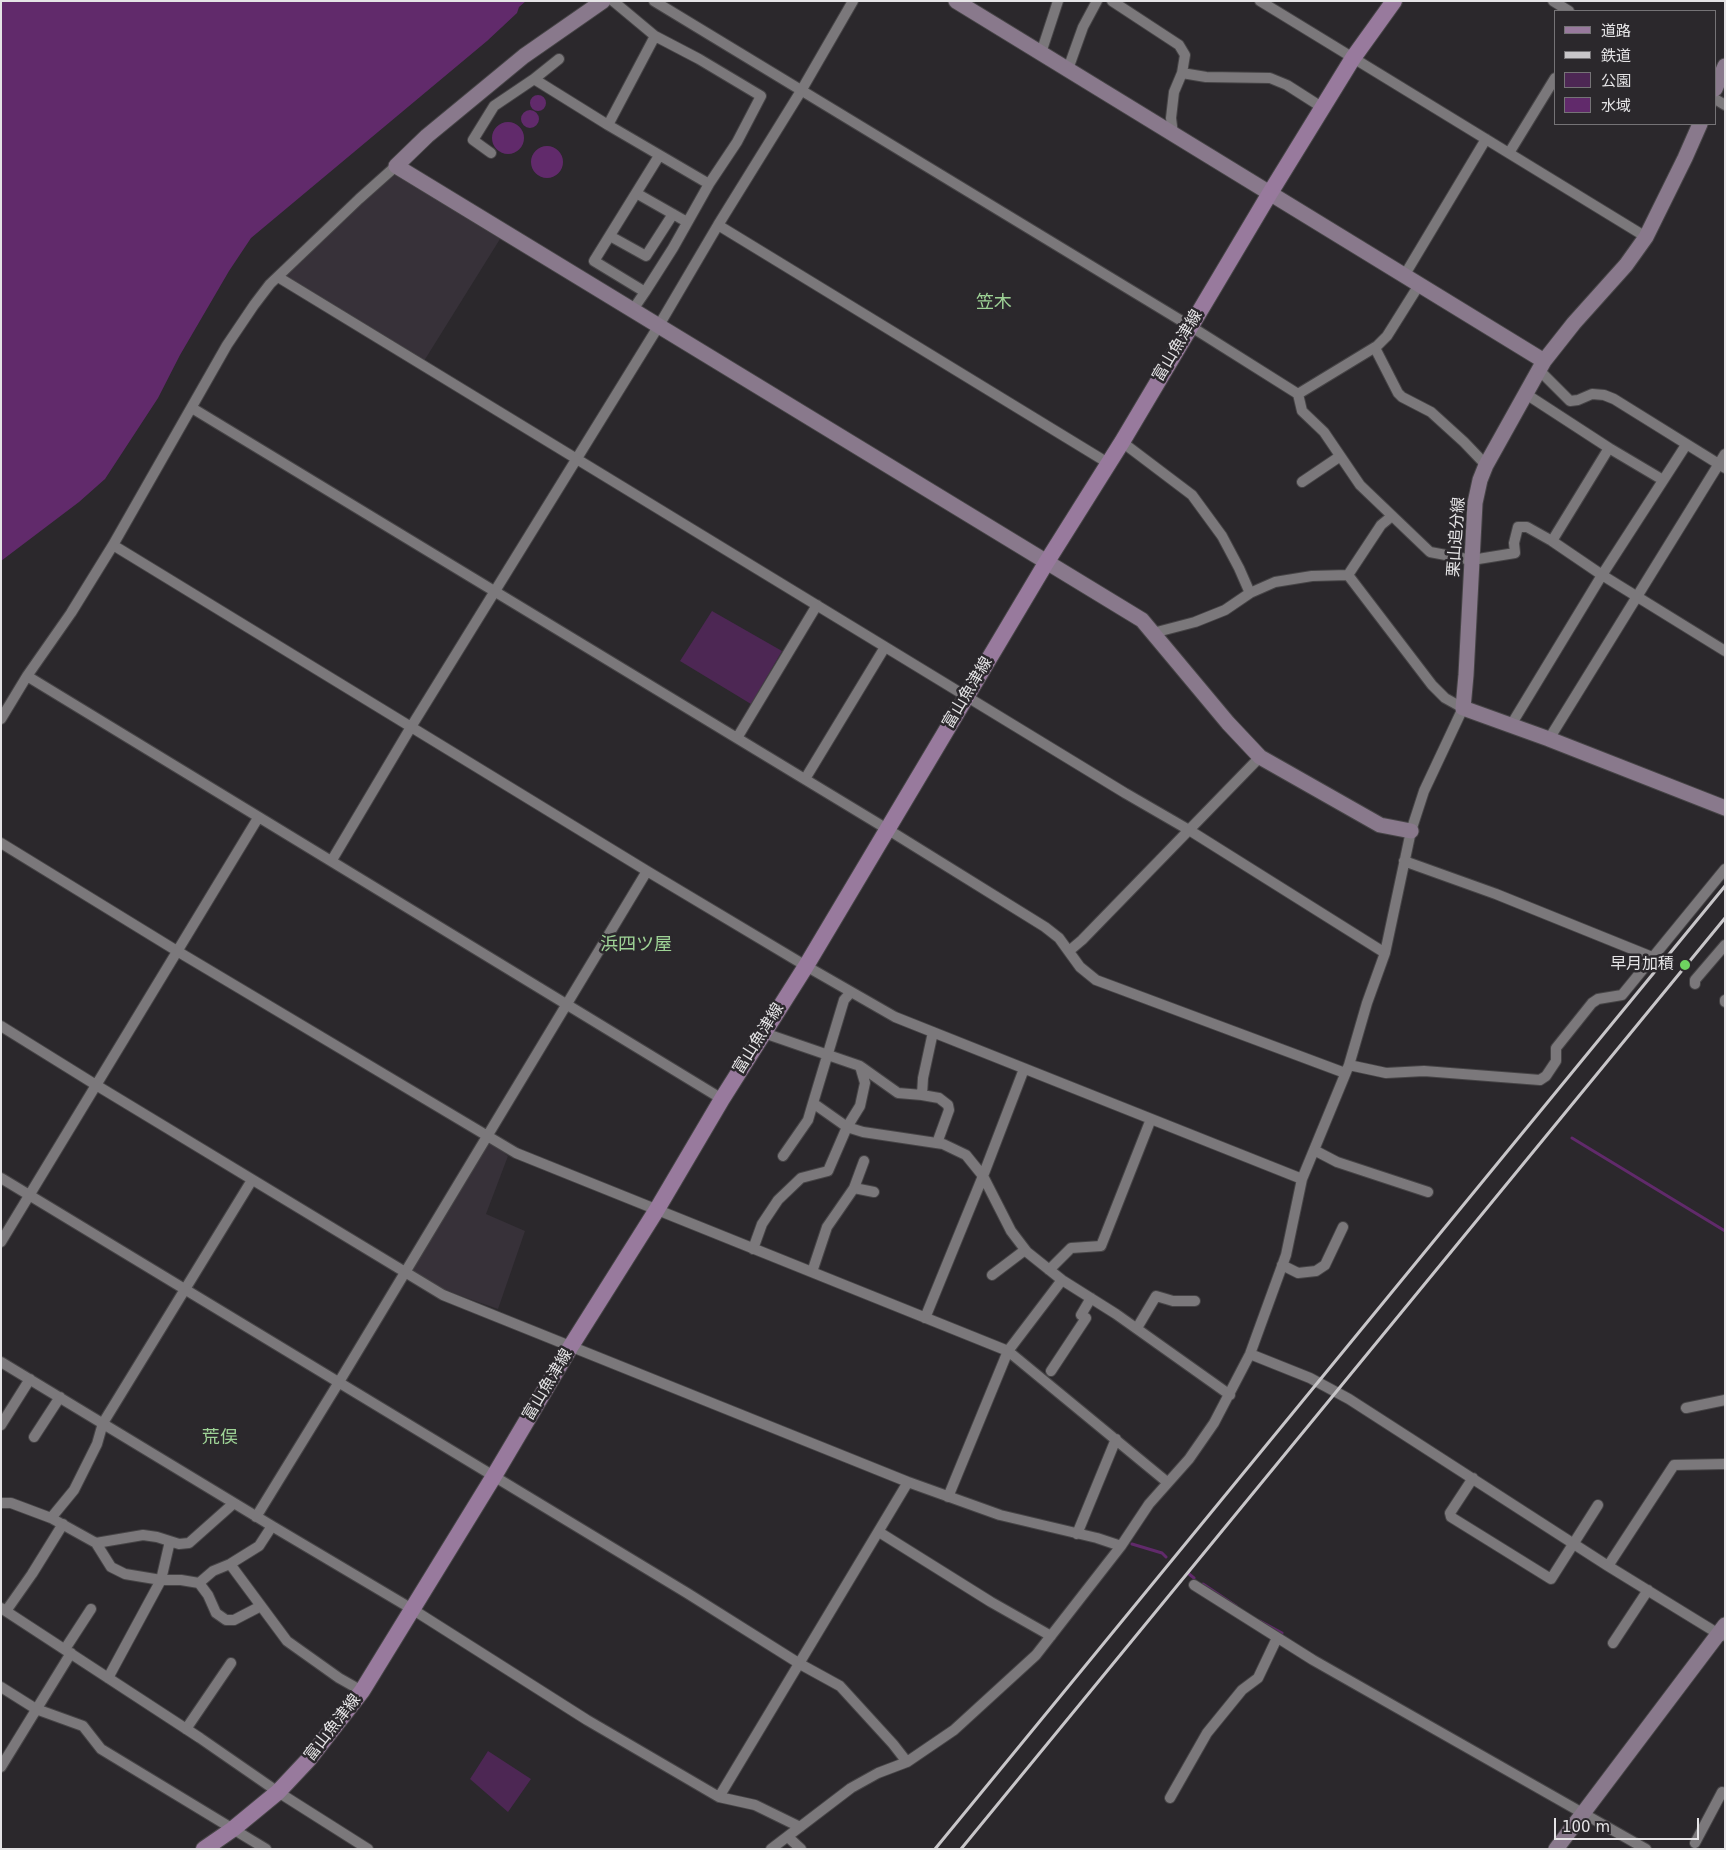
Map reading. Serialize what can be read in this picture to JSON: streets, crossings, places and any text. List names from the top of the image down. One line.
{"streets":{"main road":["富山魚津線"],"street":["栗山追分線"]},"districts":["笠木","浜四ツ屋","荒俣"],"places":["早月加積"],"legend":["道路","鉄道","公園","水域"],"scale_bar":"100 m"}
